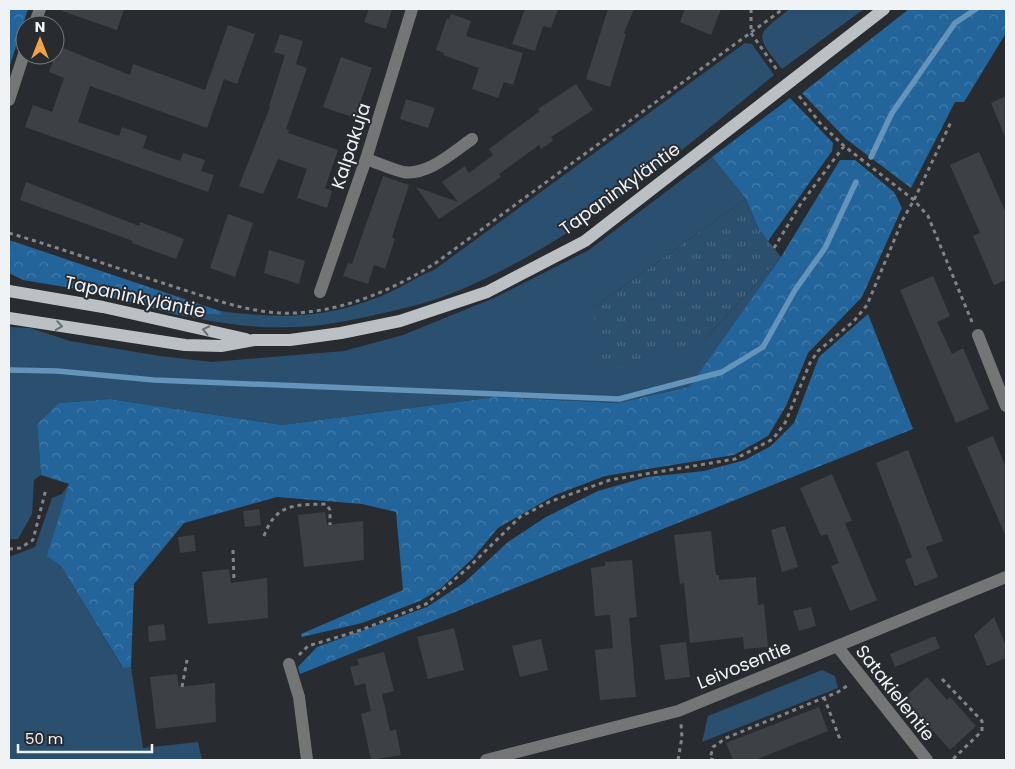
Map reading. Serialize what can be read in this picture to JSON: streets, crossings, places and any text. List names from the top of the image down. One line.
{"streets":{"main road":["Tapaninkyläntie"],"street":["Kalpakuja","Leivosentie","Satakielentie"]},"crossings":[["Leivosentie","Satakielentie"]],"scale_bar":"50 m","north":"top"}
